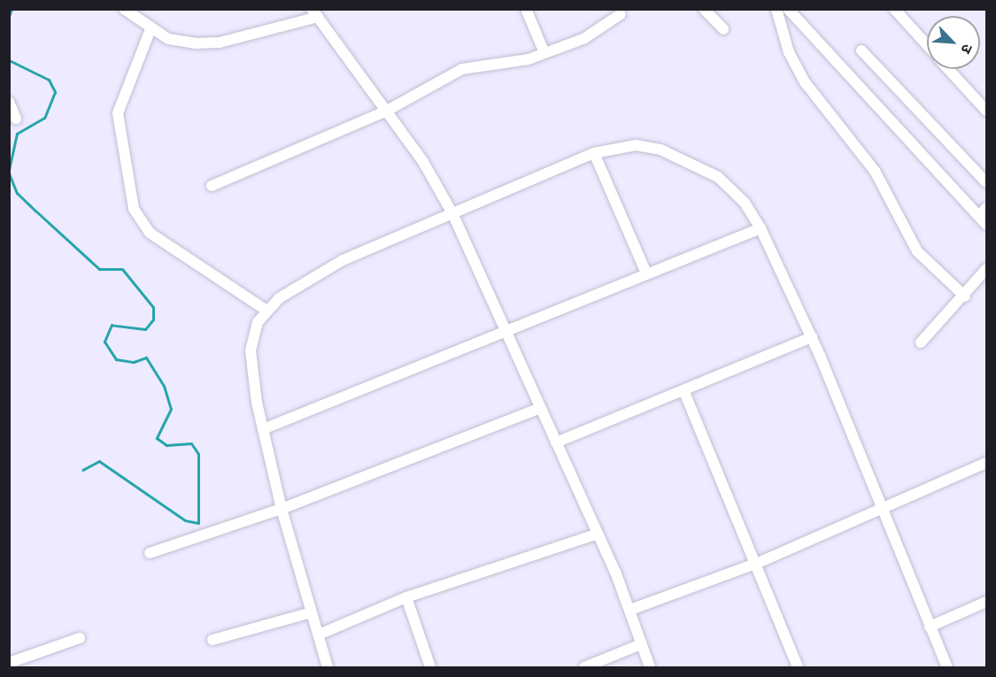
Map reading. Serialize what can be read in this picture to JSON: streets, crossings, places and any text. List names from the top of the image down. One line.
{"north":"bottom right"}
